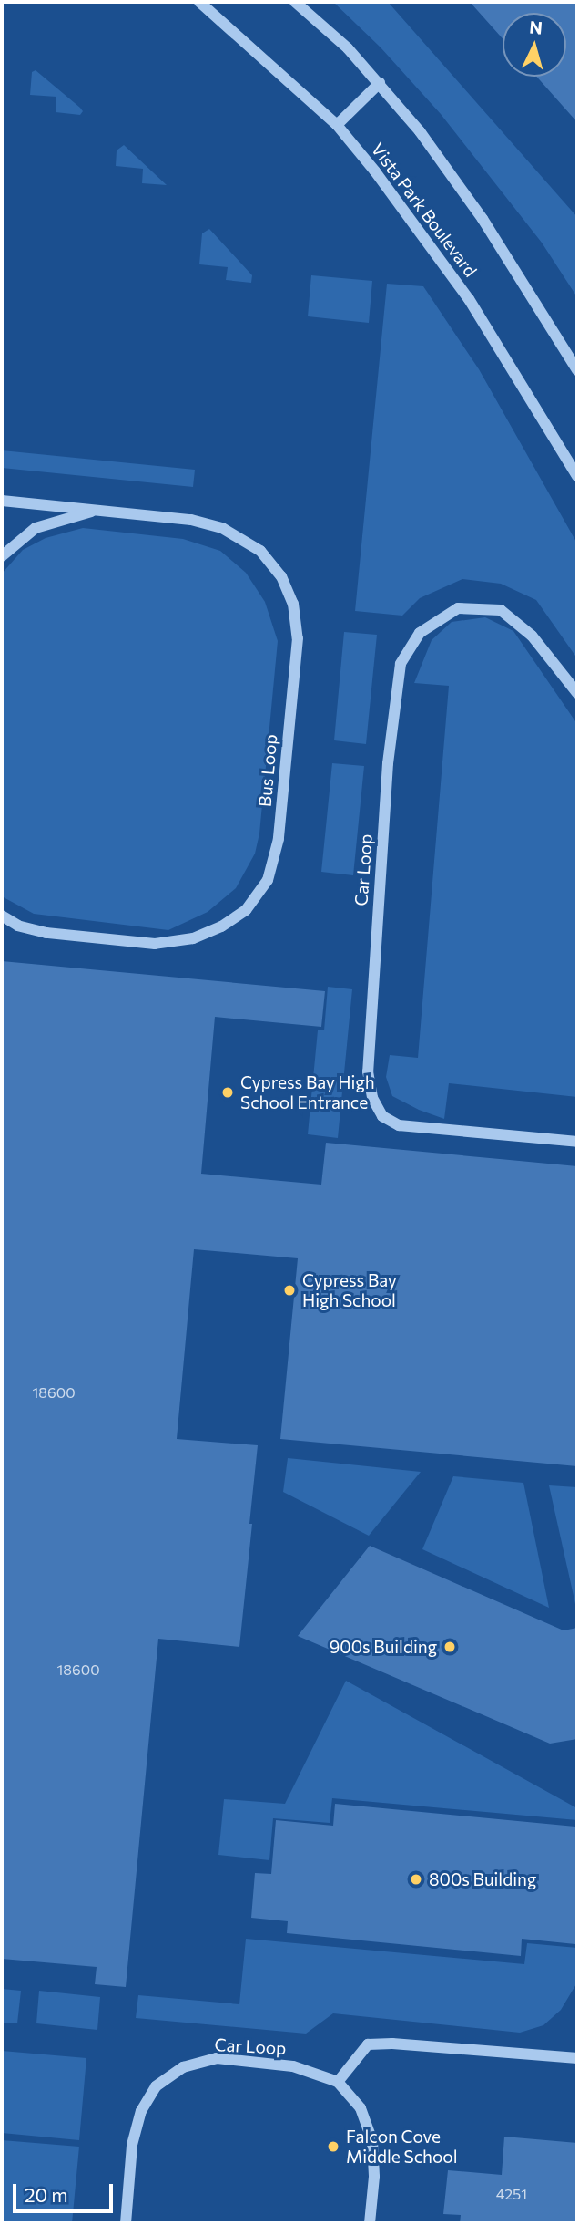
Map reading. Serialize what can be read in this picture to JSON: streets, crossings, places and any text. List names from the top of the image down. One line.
{"streets":{"street":["Vista Park Boulevard","Bus Loop","Car Loop"]},"places":["Cypress Bay High School Entrance","Cypress Bay High School","900s Building","800s Building","Falcon Cove Middle School"],"house_numbers":["18600","18600","4251"],"scale_bar":"20 m","north":"top"}
